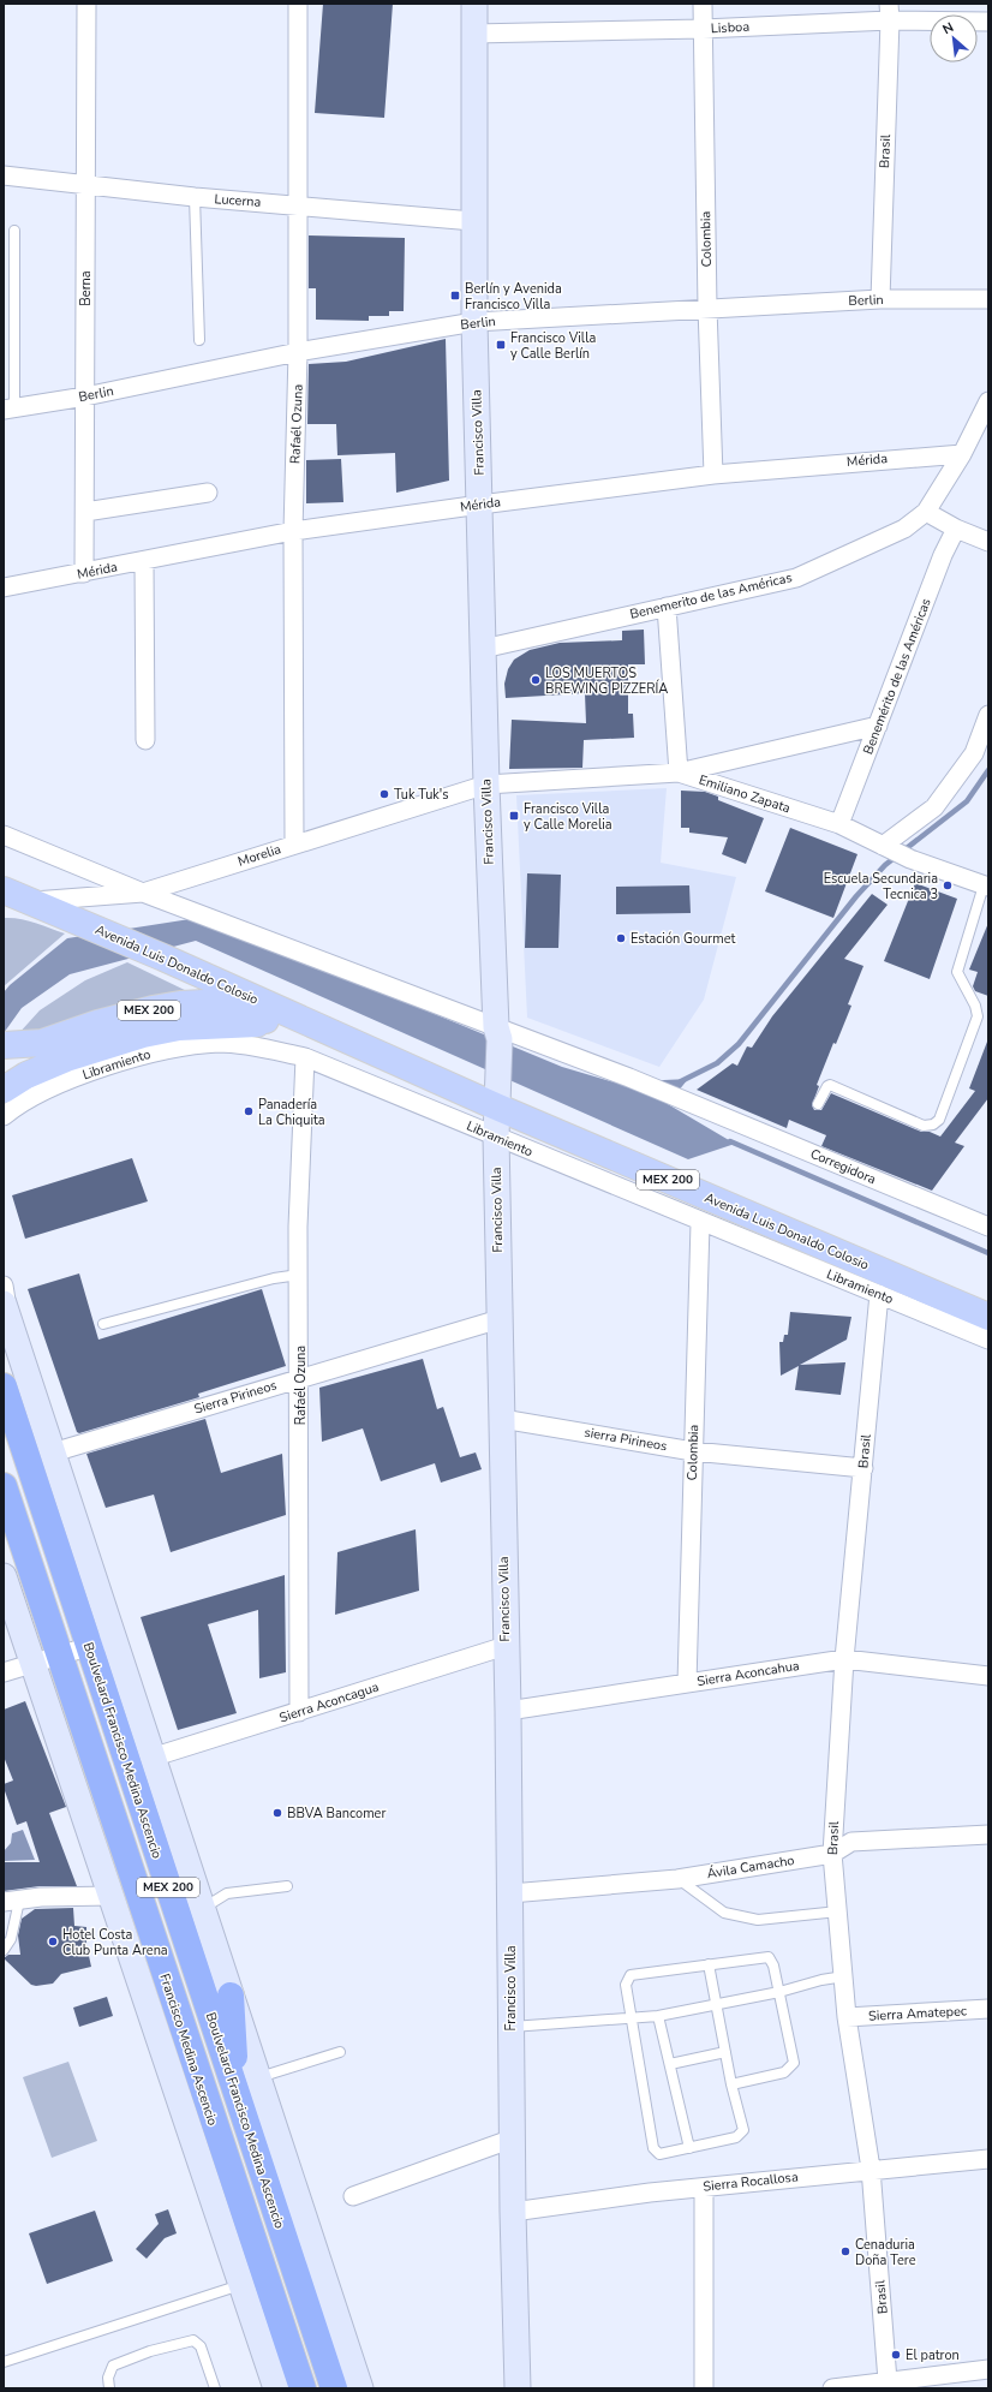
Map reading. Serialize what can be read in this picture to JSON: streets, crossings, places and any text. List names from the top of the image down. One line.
{"streets":{"highway":["MEX 200","Boulvelard Francisco Medina Ascencio","Francisco Medina Ascencio"],"main road":["Avenida Luis Donaldo Colosio"],"street":["Lisboa","Brasil","Lucerna","Colombia","Berna","Berlin","Rafaél Ozuna","Francisco Villa","Mérida","Benemerito de las Américas","Benemérito de las Américas","Emiliano Zapata","Morelia","Libramiento","Corregidora","Sierra Pirineos","sierra Pirineos","Sierra Aconcahua","Sierra Aconcagua","Ávila Camacho","Sierra Amatepec","Sierra Rocallosa"]},"crossings":[["Lisboa","Brasil"],["Lisboa","Colombia"],["Lisboa","Francisco Villa"],["Brasil","Berlin"],["Brasil","Libramiento"],["Brasil","sierra Pirineos"],["Brasil","Sierra Aconcahua"],["Brasil","Ávila Camacho"],["Brasil","Sierra Amatepec"],["Brasil","Sierra Rocallosa"],["Lucerna","Berna"],["Lucerna","Rafaél Ozuna"],["Lucerna","Francisco Villa"],["Colombia","Berlin"],["Colombia","Mérida"],["Colombia","Libramiento"],["Colombia","sierra Pirineos"],["Colombia","Sierra Aconcahua"],["Berna","Berlin"],["Berna","Mérida"],["Berlin","Rafaél Ozuna"],["Berlin","Francisco Villa"],["Rafaél Ozuna","Mérida"],["Rafaél Ozuna","Morelia"],["Rafaél Ozuna","Libramiento"],["Rafaél Ozuna","Sierra Pirineos"],["Rafaél Ozuna","Sierra Aconcagua"],["Francisco Villa","Mérida"],["Francisco Villa","Benemerito de las Américas"],["Francisco Villa","Emiliano Zapata"],["Francisco Villa","Morelia"],["Francisco Villa","Avenida Luis Donaldo Colosio"],["Francisco Villa","Libramiento"],["Francisco Villa","Corregidora"],["Francisco Villa","Sierra Pirineos"],["Francisco Villa","sierra Pirineos"],["Francisco Villa","Sierra Aconcahua"],["Francisco Villa","Sierra Aconcagua"],["Francisco Villa","Ávila Camacho"],["Francisco Villa","Sierra Rocallosa"],["Benemérito de las Américas","Emiliano Zapata"],["Emiliano Zapata","Morelia"],["Morelia","Avenida Luis Donaldo Colosio"],["Morelia","Corregidora"],["Avenida Luis Donaldo Colosio","Libramiento"],["MEX 200","Francisco Medina Ascencio"]],"places":{"transit":["Berlín y Avenida Francisco Villa","Francisco Villa y Calle Berlín","Francisco Villa y Calle Morelia"],"other":["LOS MUERTOS BREWING PIZZERÍA","Tuk Tuk's","Escuela Secundaria Tecnica 3","Estación Gourmet","Panadería La Chiquita","BBVA Bancomer","Hotel Costa Club Punta Arena","Cenaduria Doña Tere","El patron"]},"north":"top left"}
